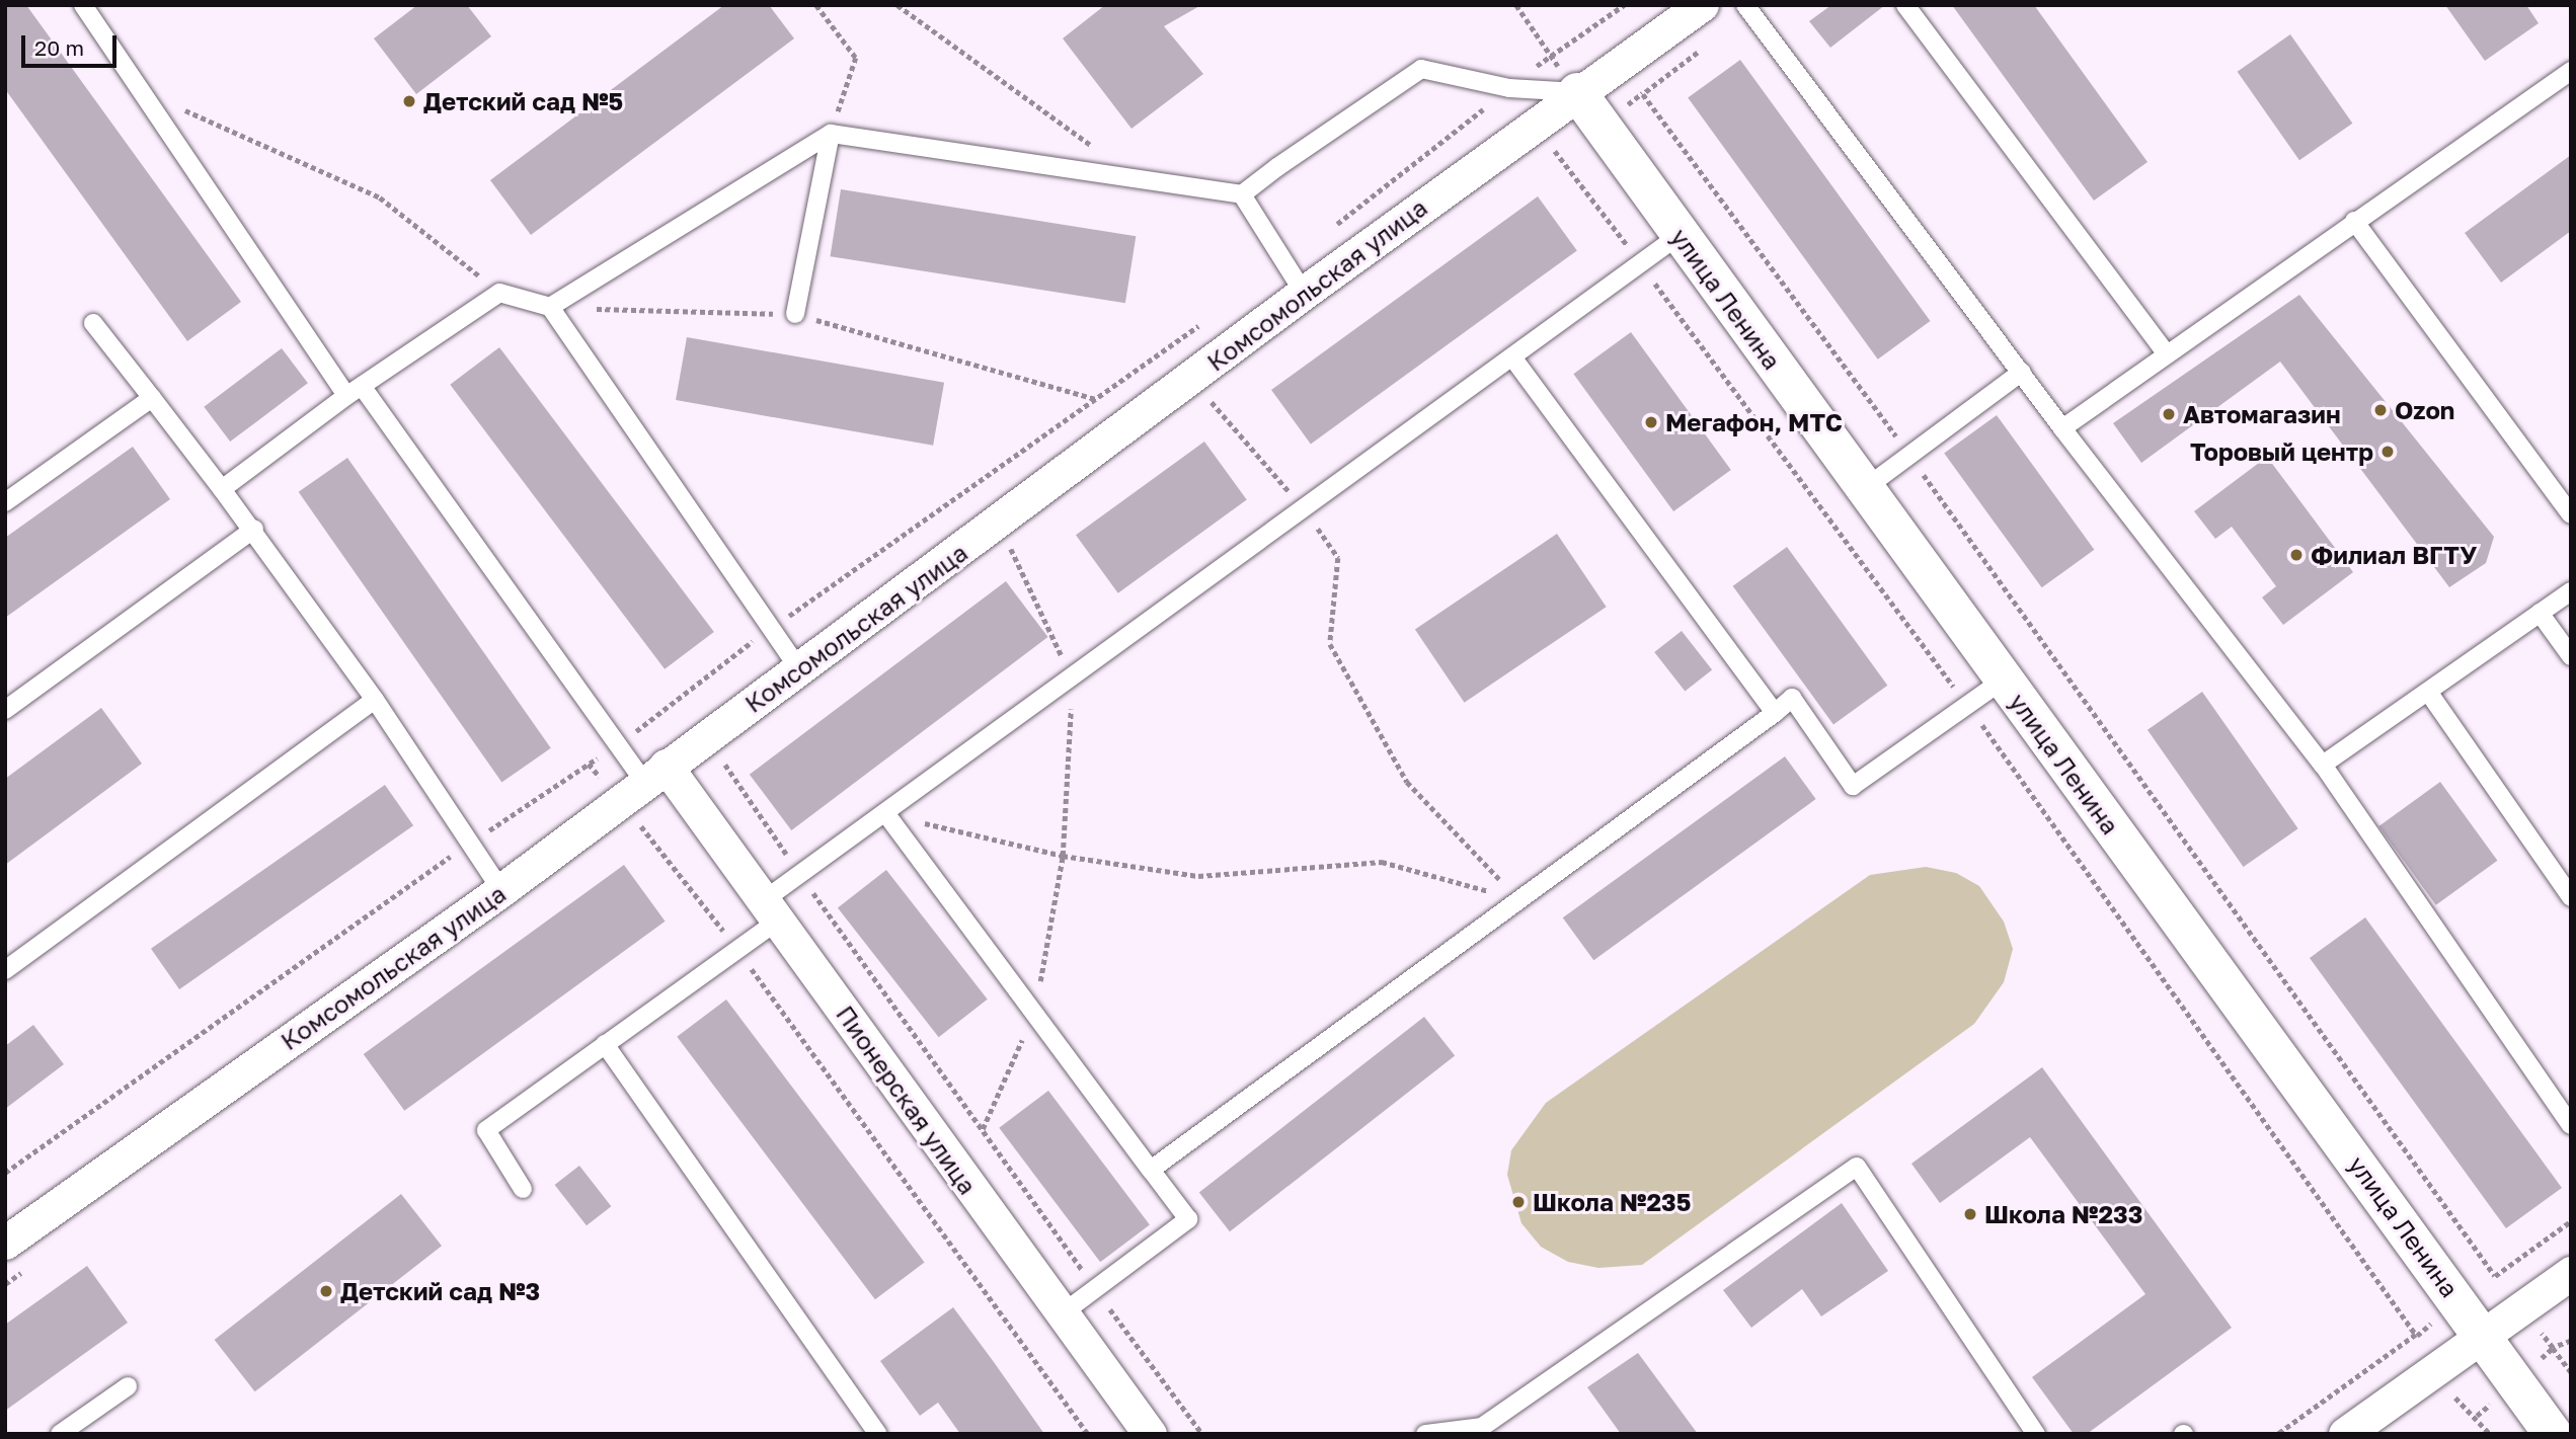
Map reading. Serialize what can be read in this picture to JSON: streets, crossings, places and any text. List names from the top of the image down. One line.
{"streets":{"street":["Комсомольская улица","улица Ленина","Пионерская улица"]},"crossings":[["Комсомольская улица","улица Ленина"],["Комсомольская улица","Пионерская улица"]],"places":["Детский сад №5","Ozon","Автомагазин","Мегафон, МТС","Торовый центр","Филиал ВГТУ","Школа №235","Школа №233","Детский сад №3"],"scale_bar":"20 m"}
